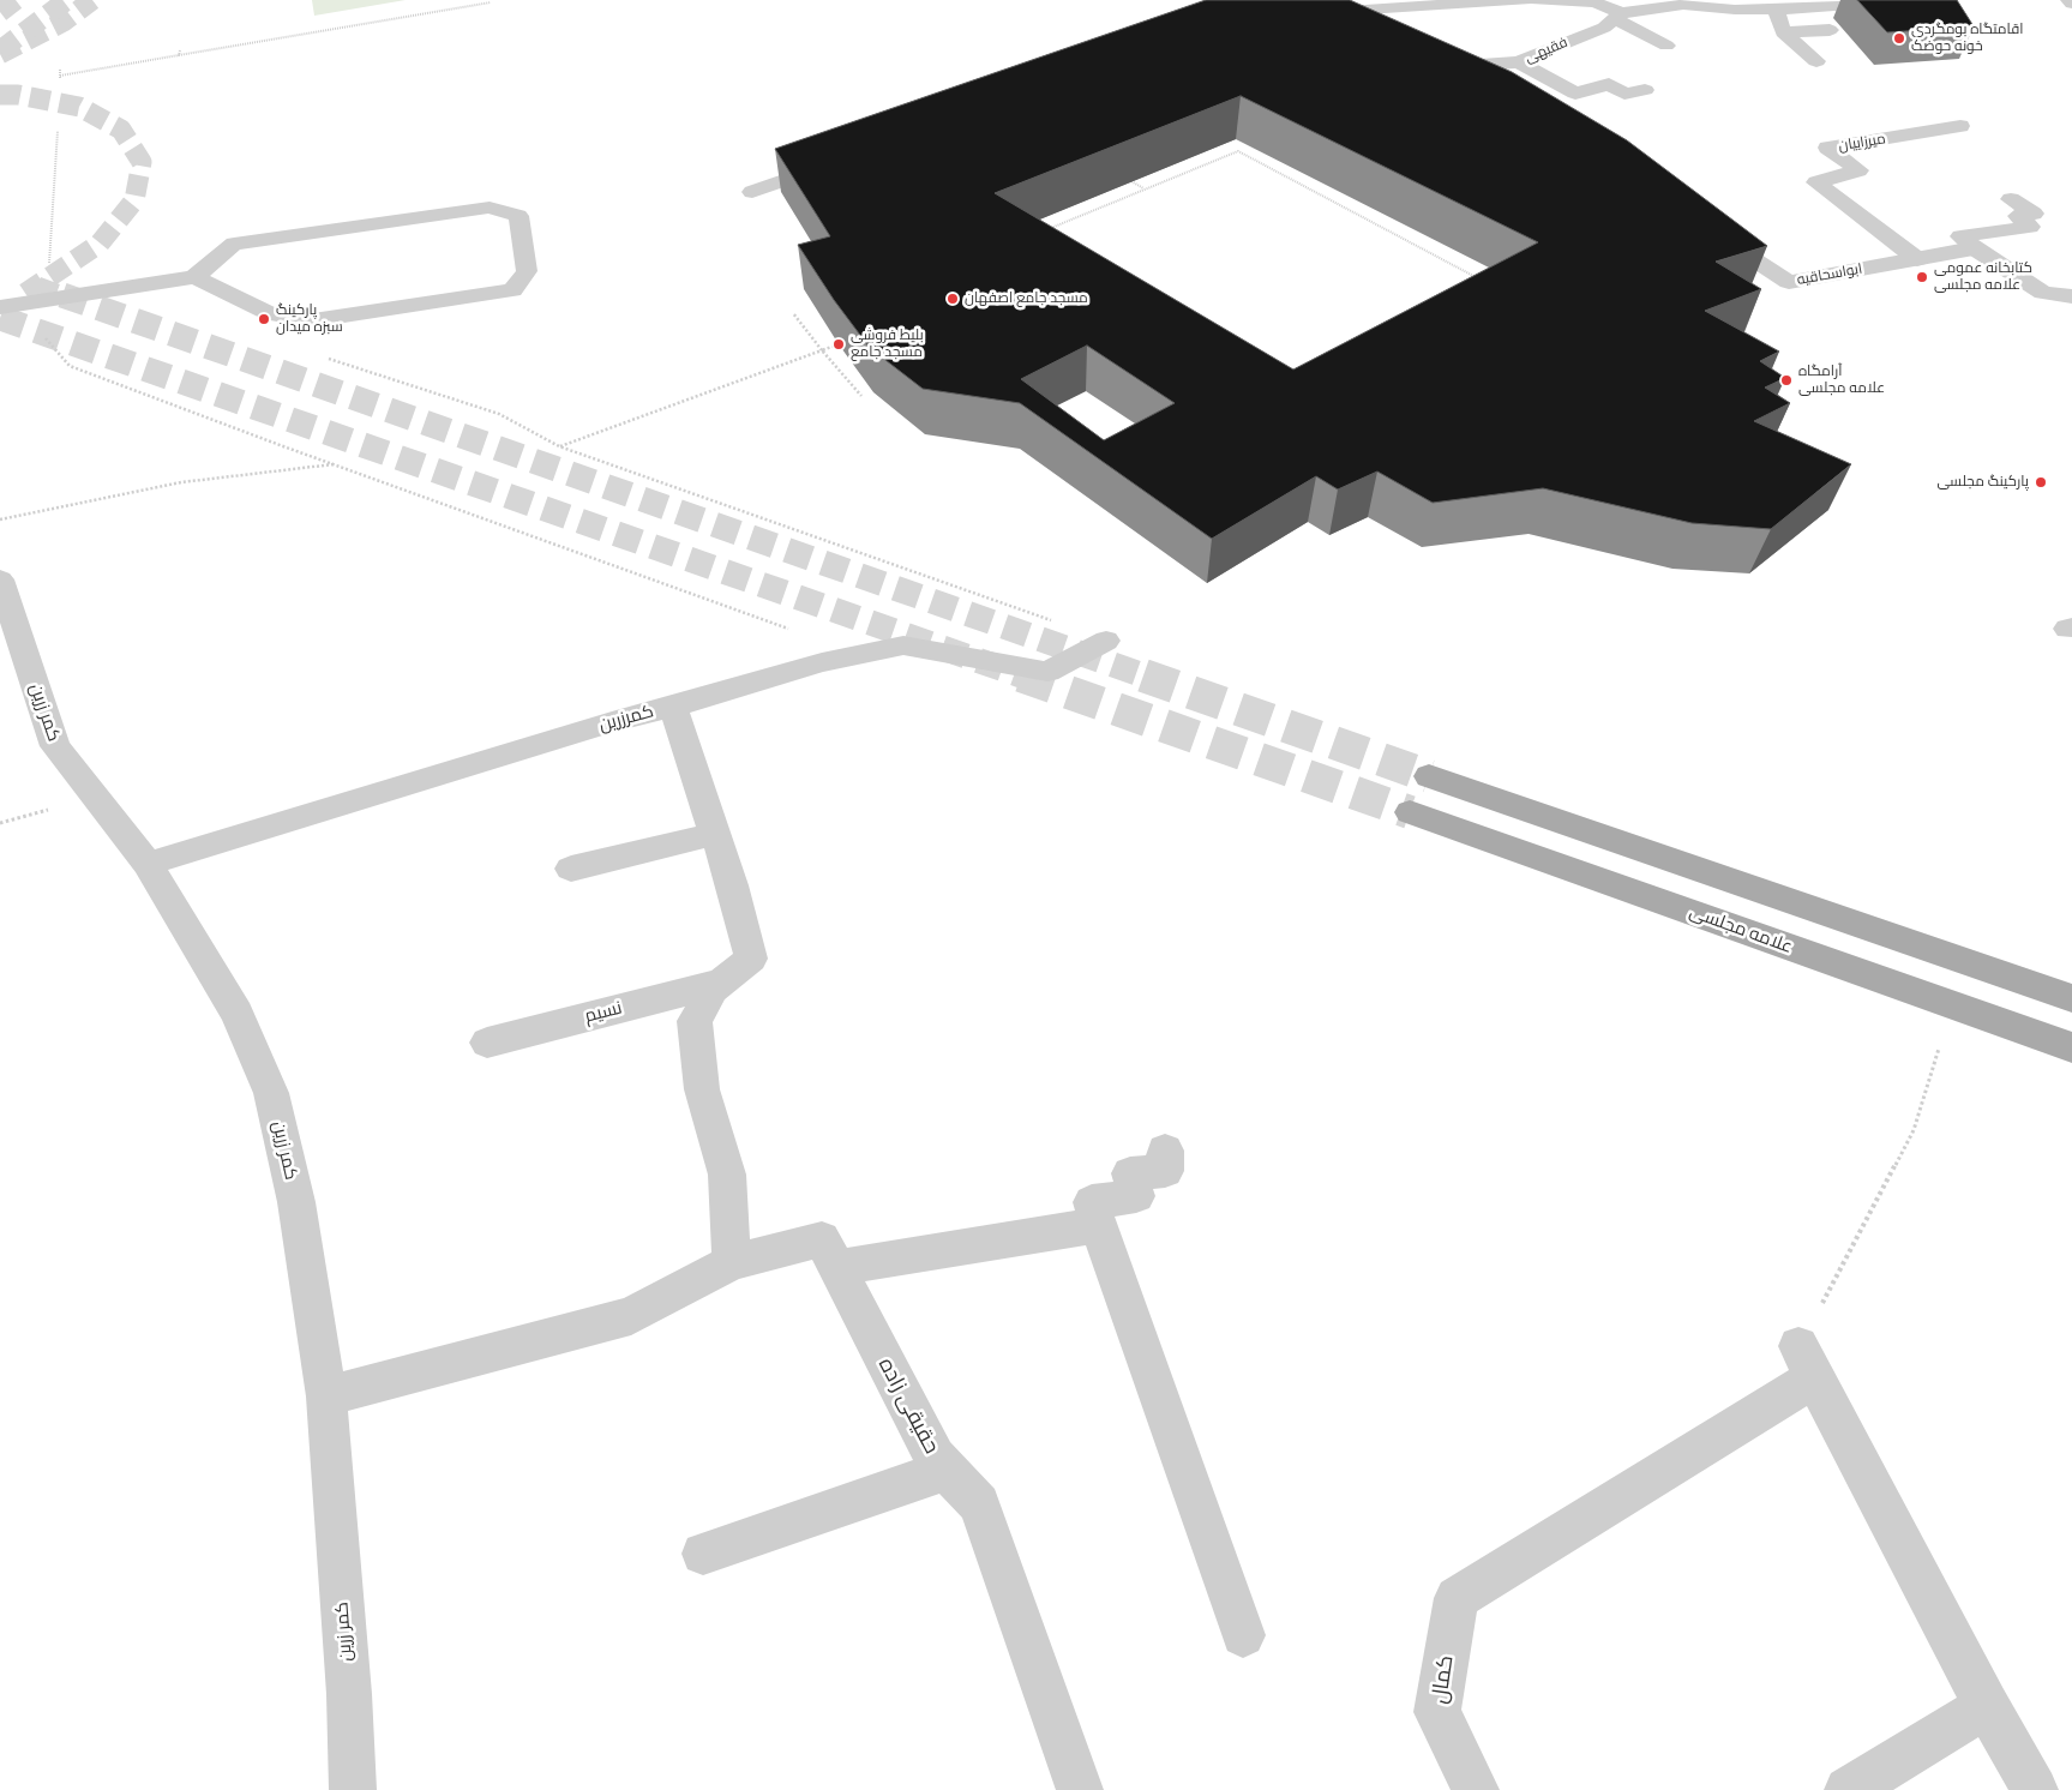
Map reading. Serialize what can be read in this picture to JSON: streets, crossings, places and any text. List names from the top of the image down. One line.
{"streets":{"main road":["علامه مجلسی"],"street":["فقیهی","میرزاییان","ابواسحاقیه","کمر زرین","کمرزرین","نسیم","حقیقی زاده","کمال"]},"crossings":[["میرزاییان","ابواسحاقیه"],["کمر زرین","کمرزرین"]],"places":["اقامتگاه بومگردی خونه حوضک","کتابخانه عمومی علامه مجلسی","مسجد جامع اصفهان","پارکینگ سبزه میدان","بلیط فروشی مسجد جامع","آرامگاه علامه مجلسی","پارکینگ مجلسی"]}
